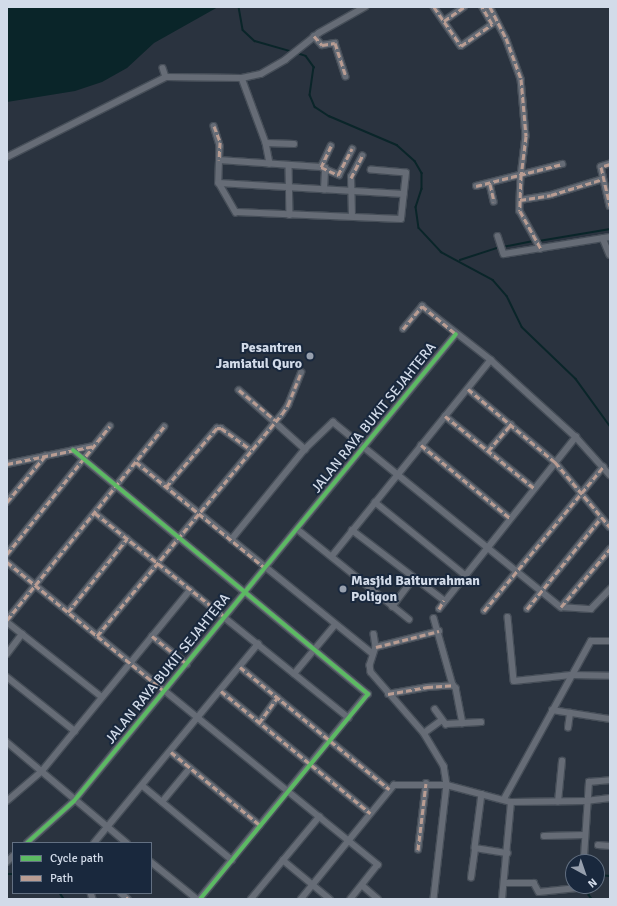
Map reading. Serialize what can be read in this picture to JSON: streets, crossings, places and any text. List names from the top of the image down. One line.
{"streets":{"street":["JALAN RAYA BUKIT SEJAHTERA"]},"places":["Pesantren Jamiatul Quro","Masjid Baiturrahman Poligon"],"legend":["Cycle path","Path"],"north":"bottom right"}
